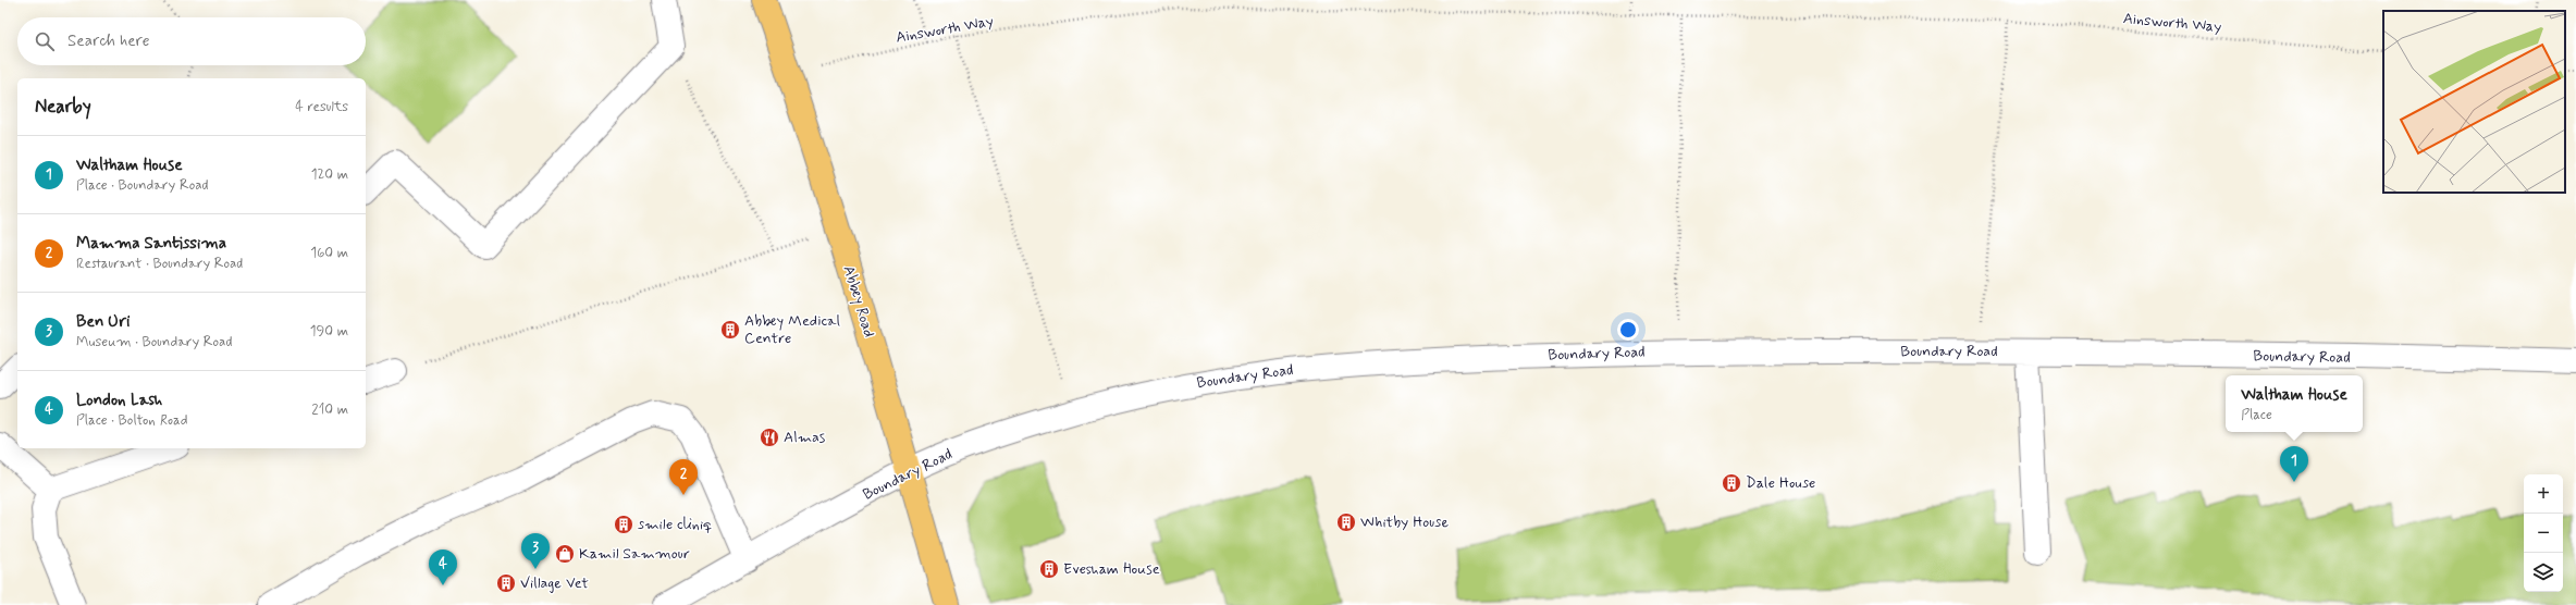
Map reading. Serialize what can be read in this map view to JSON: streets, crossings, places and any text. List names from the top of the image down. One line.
{"streets":{"main road":["Abbey Road"],"street":["Boundary Road"],"path":["Ainsworth Way"]},"crossings":[["Ainsworth Way","Abbey Road"],["Abbey Road","Boundary Road"]],"places":{"building":["Abbey Medical Centre","Dale House","Whitby House","smile cliniq","Evesham House","Village Vet"],"restaurant":["Almas"],"shop":["Kamil Sammour"]},"page":{"search":"Search here","heading":["Nearby","4 results"],"list":[{"mark":"1","name":"Waltham House","note":"Place · Boundary Road","value":"120 m"},{"mark":"2","name":"Mamma Santissima","note":"Restaurant · Boundary Road","value":"160 m"},{"mark":"3","name":"Ben Uri","note":"Museum · Boundary Road","value":"190 m"},{"mark":"4","name":"London Lash","note":"Place · Bolton Road","value":"210 m"}],"popup":["Waltham House","Place"],"pins":["1","2","3","4"],"map_buttons":["+","−"]}}
